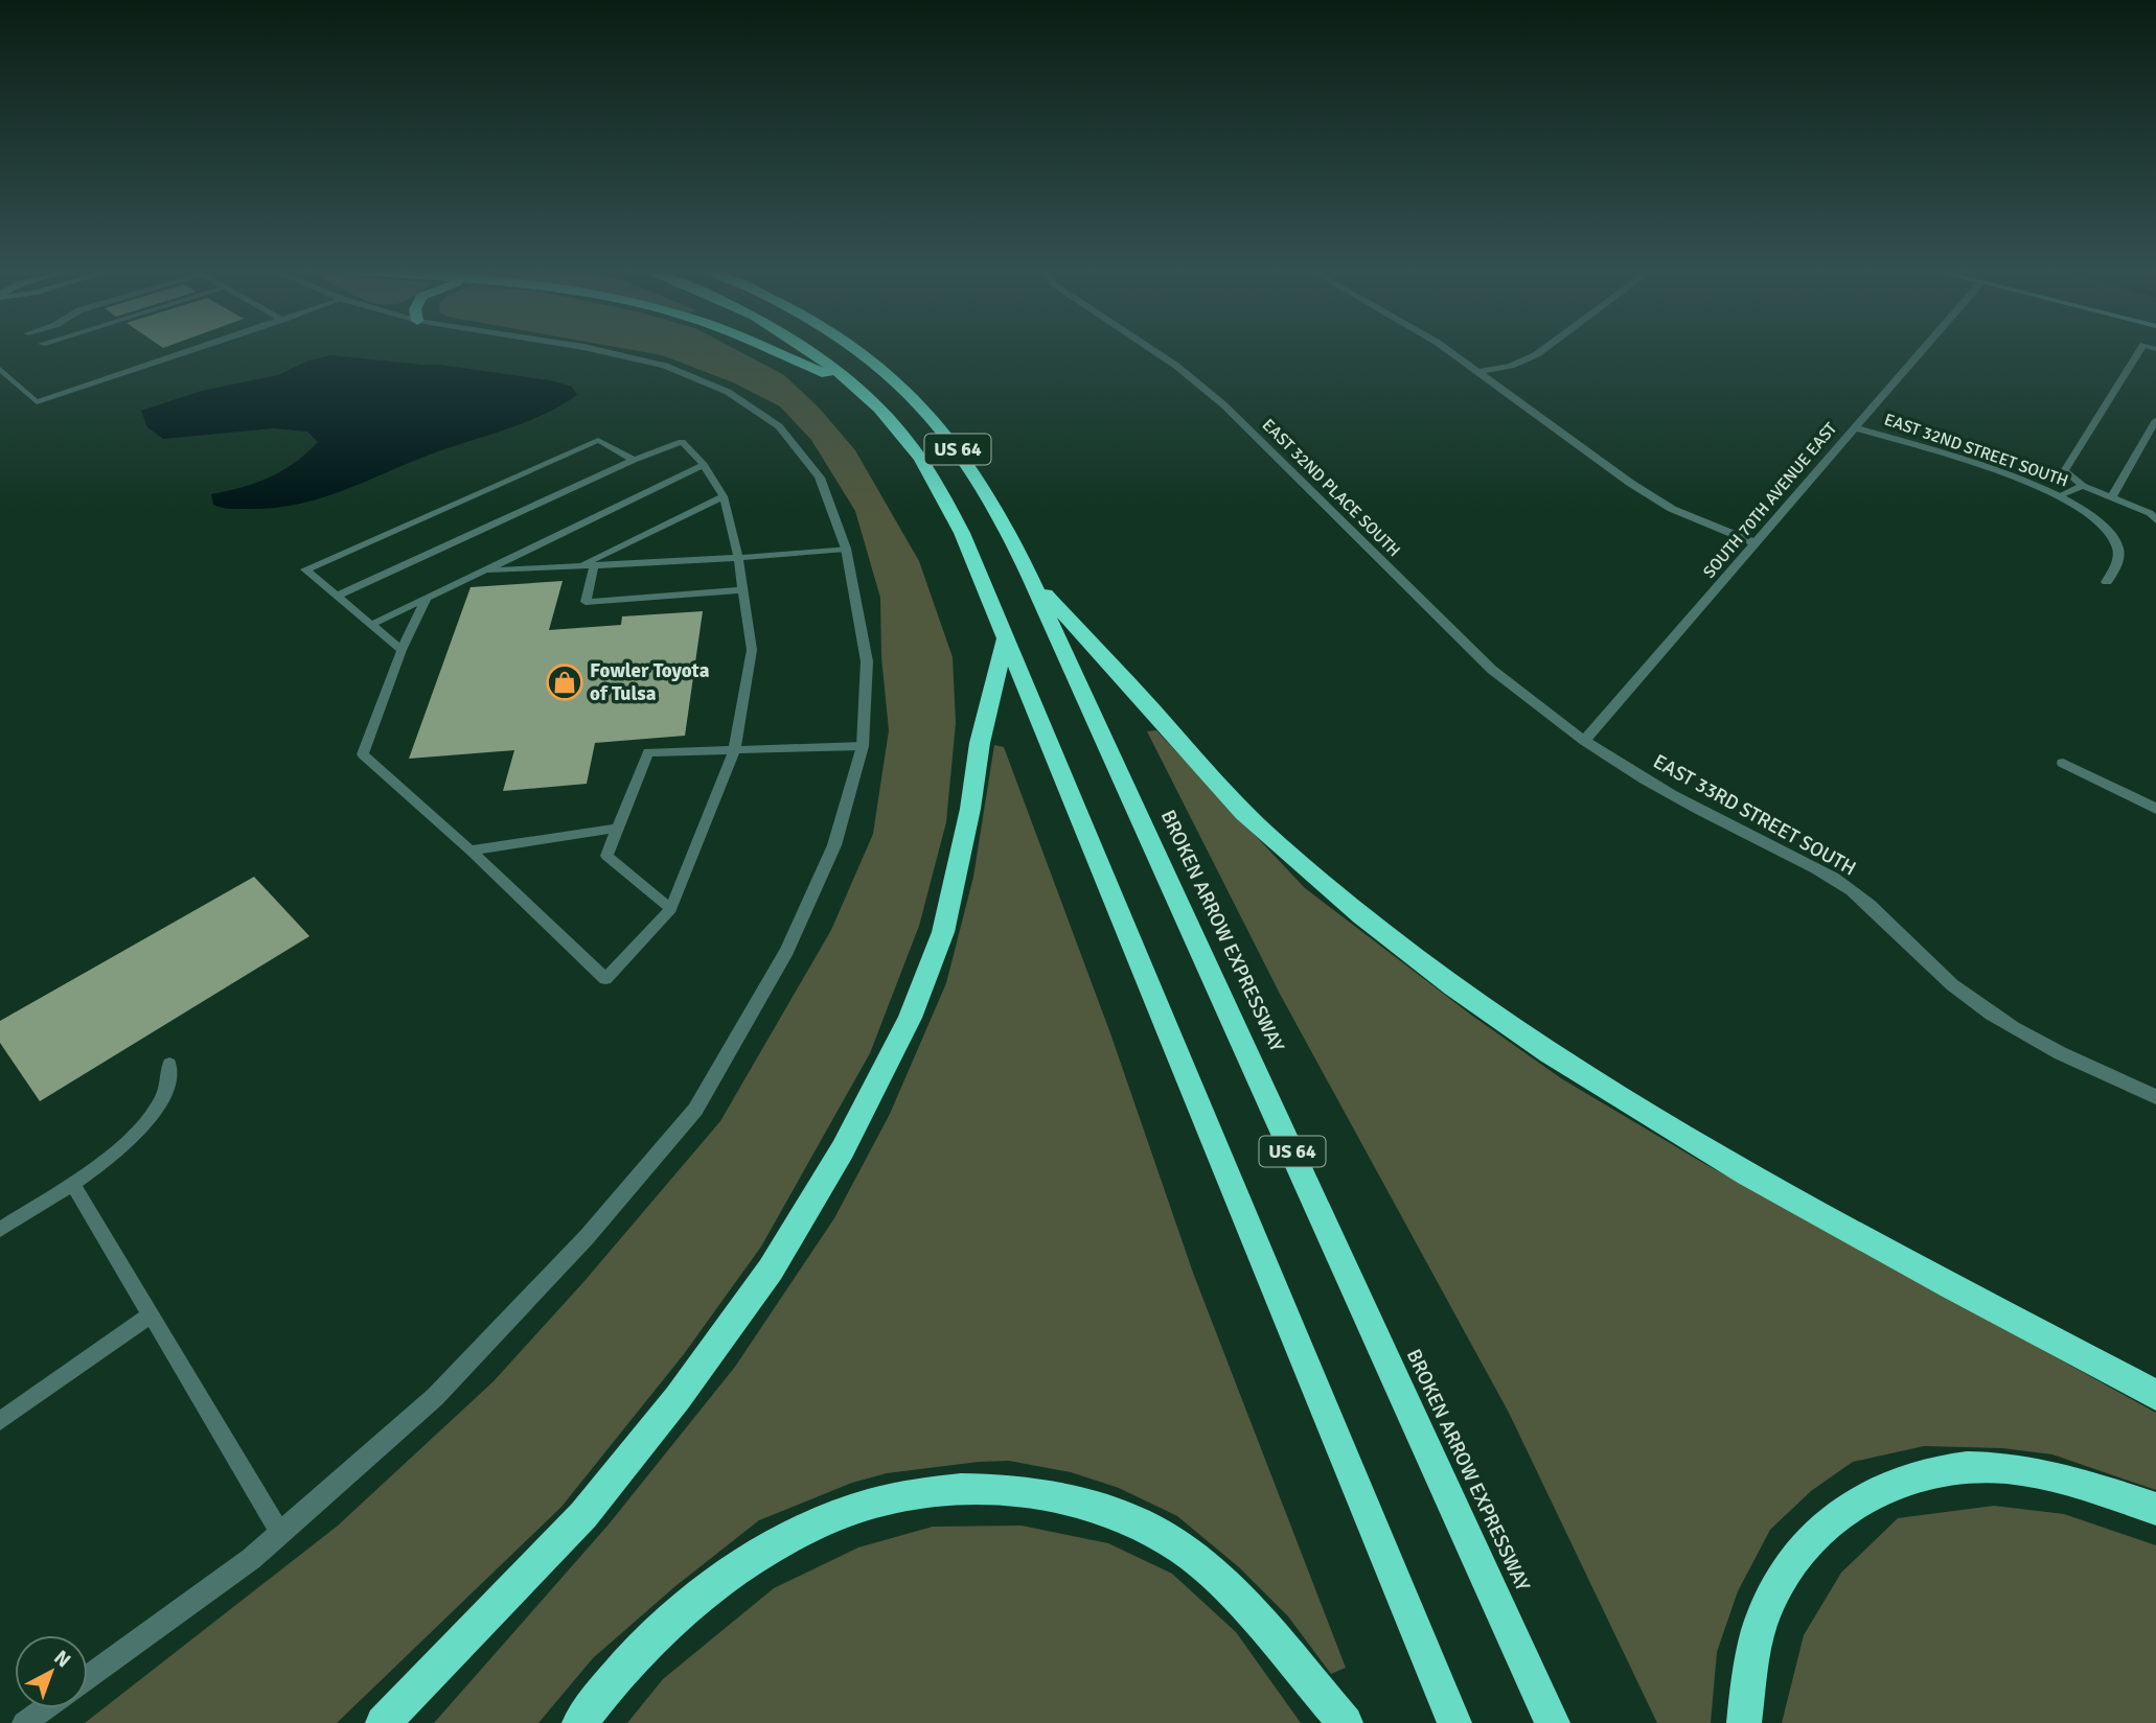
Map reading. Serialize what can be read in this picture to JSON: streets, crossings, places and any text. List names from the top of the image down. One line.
{"streets":{"highway":["US 64","BROKEN ARROW EXPRESSWAY"],"street":["EAST 32ND STREET SOUTH","EAST 32ND PLACE SOUTH","SOUTH 70TH AVENUE EAST","EAST 33RD STREET SOUTH"]},"crossings":[["EAST 32ND STREET SOUTH","SOUTH 70TH AVENUE EAST"],["EAST 32ND PLACE SOUTH","SOUTH 70TH AVENUE EAST"],["EAST 32ND PLACE SOUTH","EAST 33RD STREET SOUTH"],["SOUTH 70TH AVENUE EAST","EAST 33RD STREET SOUTH"]],"places":{"shop":["Fowler Toyota of Tulsa"]},"north":"top right"}
